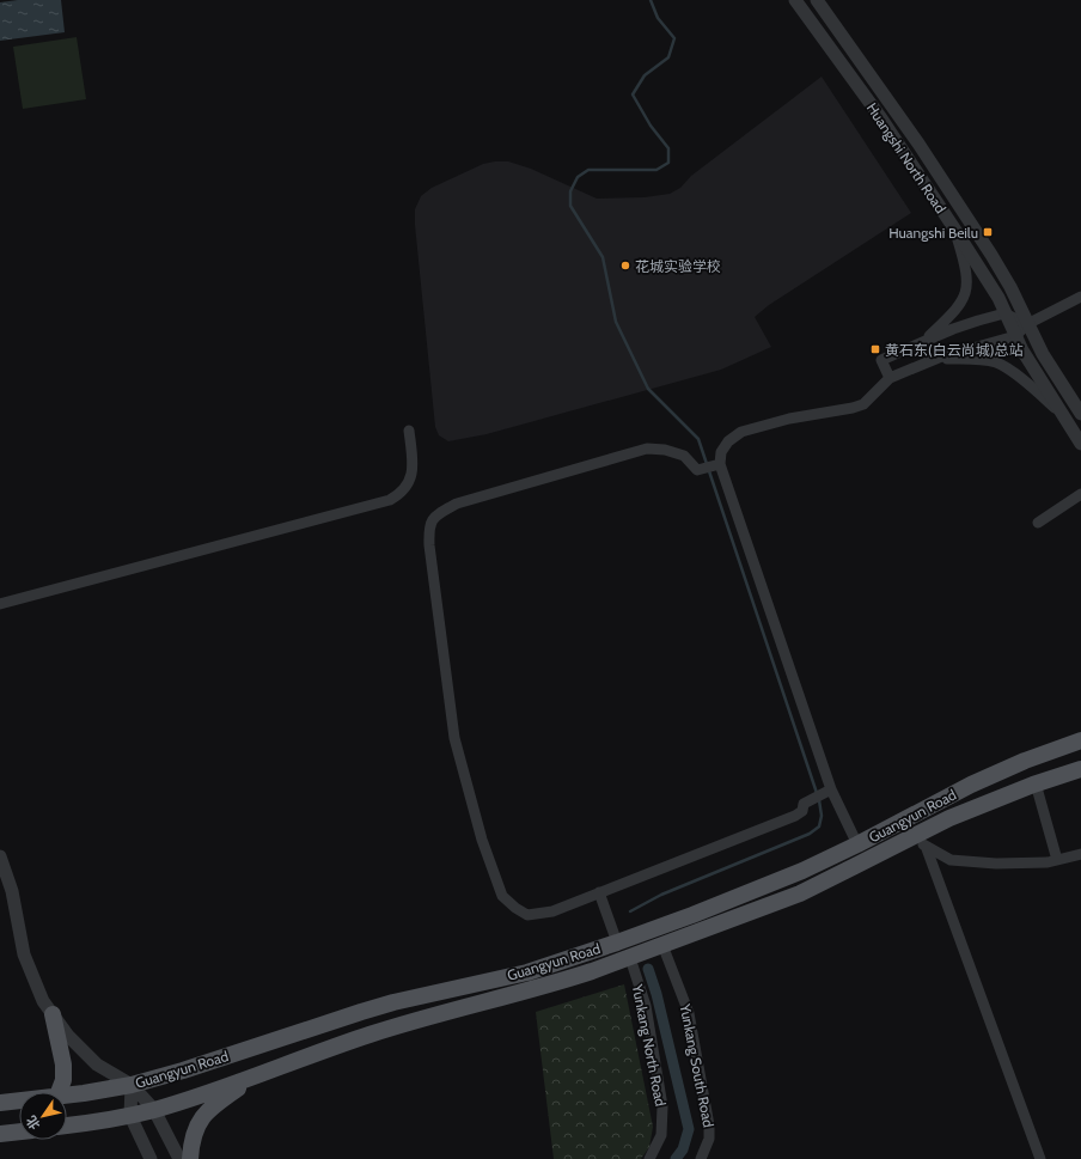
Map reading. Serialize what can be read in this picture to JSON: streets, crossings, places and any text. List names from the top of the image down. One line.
{"streets":{"main road":["Guangyun Road"],"street":["Huangshi North Road","Yunkang North Road","Yunkang South Road"]},"crossings":[["Guangyun Road","Yunkang North Road"],["Guangyun Road","Yunkang South Road"]],"places":{"transit":["Huangshi Beilu","黄石东(白云尚城)总站"],"other":["花城实验学校"]},"north":"bottom left"}
